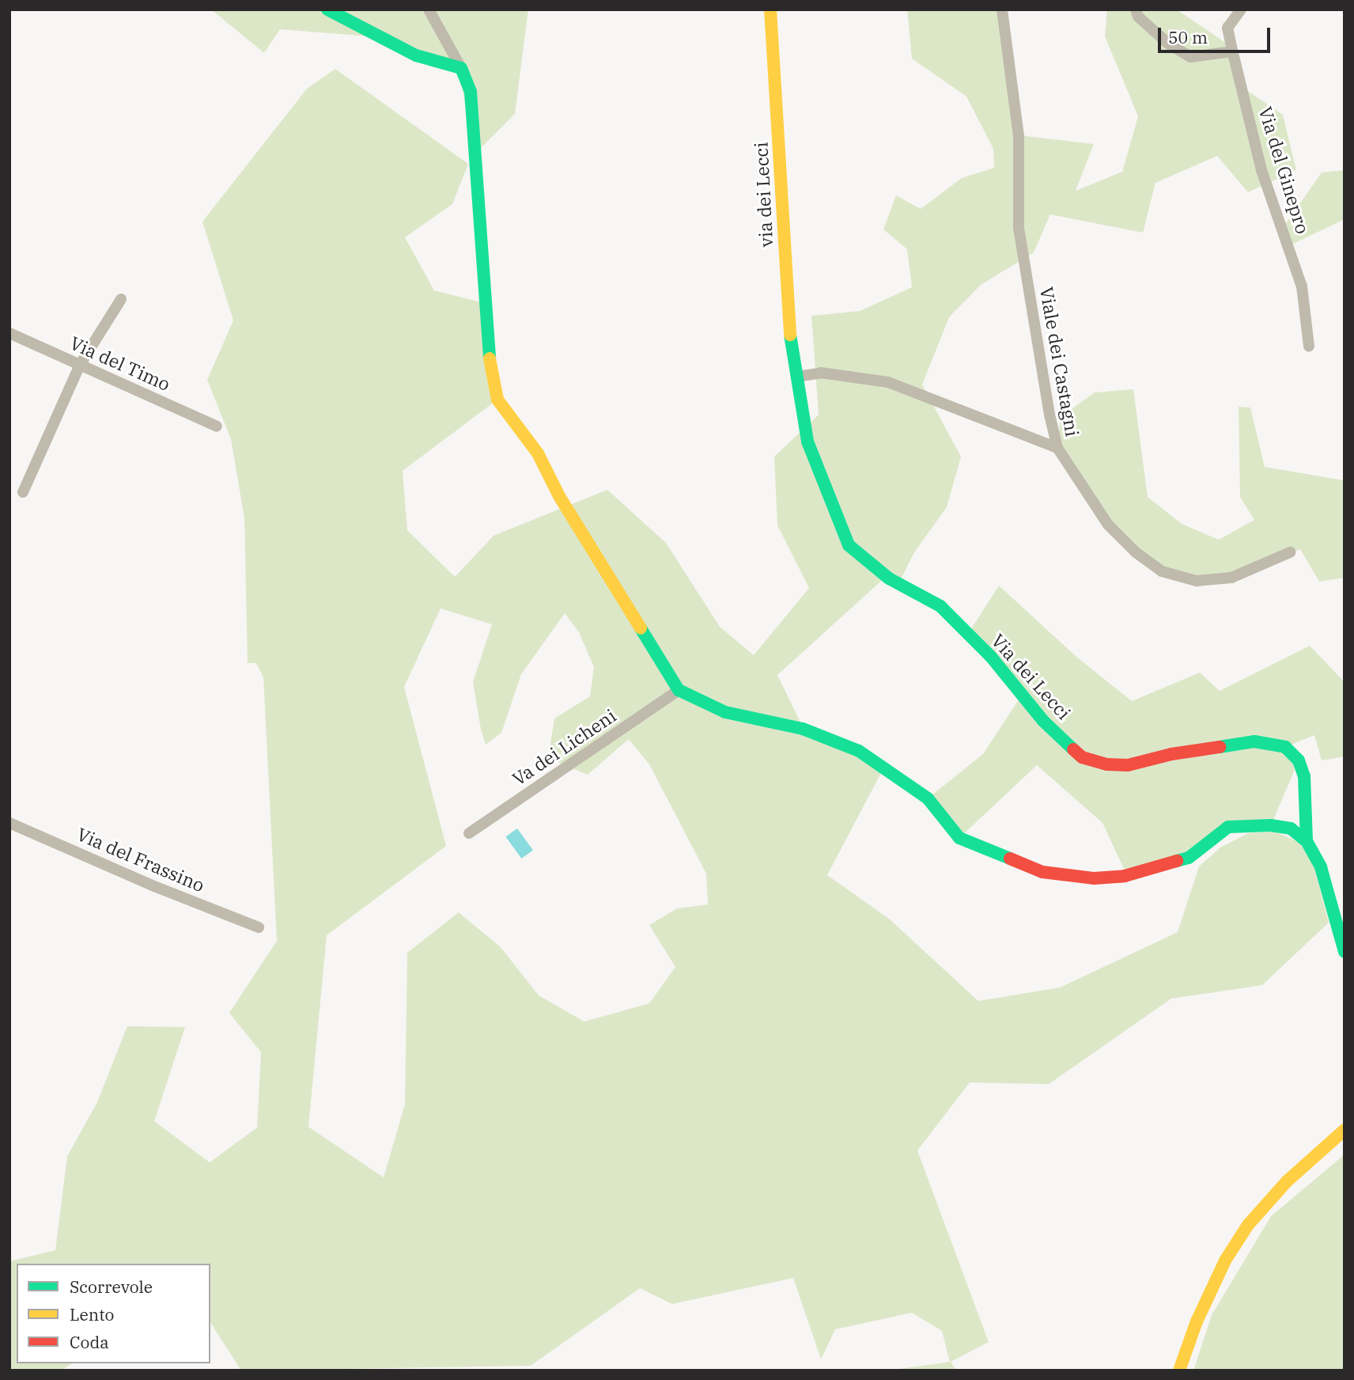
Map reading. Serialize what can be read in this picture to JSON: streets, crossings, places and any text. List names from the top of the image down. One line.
{"streets":{"street":["Via del Ginepro","via dei Lecci","Viale dei Castagni","Via del Timo","Via dei Lecci","Va dei Licheni","Via del Frassino"]},"crossings":[["via dei Lecci","Viale dei Castagni"],["via dei Lecci","Via dei Lecci"],["Viale dei Castagni","Via dei Lecci"]],"legend":["Scorrevole","Lento","Coda"],"scale_bar":"50 m"}
